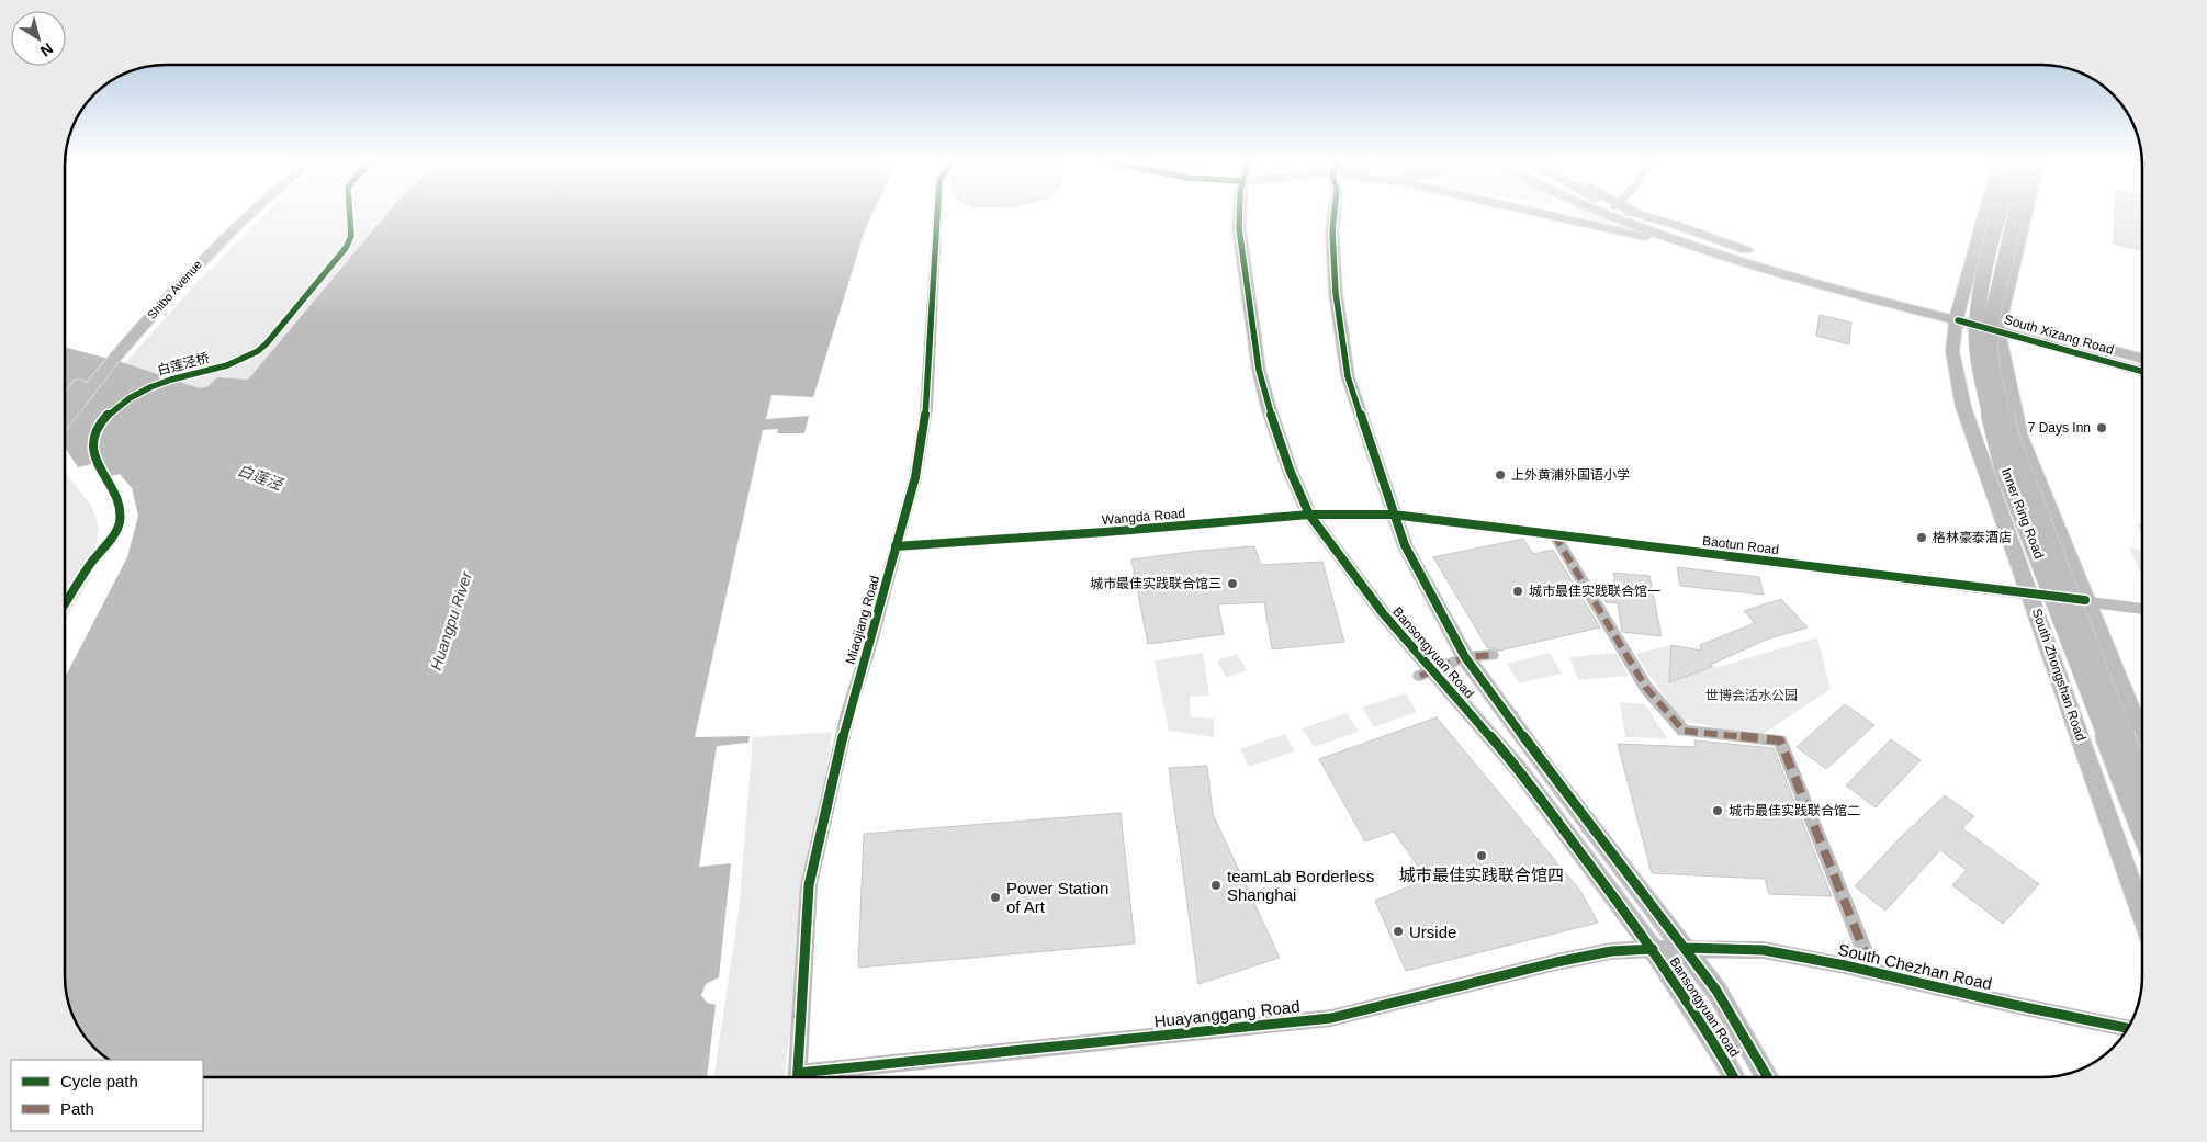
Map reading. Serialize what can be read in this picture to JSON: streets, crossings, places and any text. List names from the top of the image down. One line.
{"streets":{"highway":["Inner Ring Road"],"main road":["Shibo Avenue","South Xizang Road","Bansongyuan Road","South Zhongshan Road"],"street":["Wangda Road","Baotun Road","Miaojiang Road","South Chezhan Road","Huayanggang Road"],"cycle path":["白莲泾桥"]},"crossings":[["South Xizang Road","South Zhongshan Road"],["Wangda Road","Baotun Road"],["Wangda Road","Miaojiang Road"],["Wangda Road","Bansongyuan Road"],["Baotun Road","Bansongyuan Road"],["Baotun Road","South Zhongshan Road"],["Bansongyuan Road","South Chezhan Road"],["Bansongyuan Road","Huayanggang Road"],["South Chezhan Road","Huayanggang Road"]],"water":["白莲泾","Huangpu River"],"parks":["世博会活水公园"],"places":["7 Days Inn","上外黄浦外国语小学","格林豪泰酒店","城市最佳实践联合馆三","城市最佳实践联合馆一","城市最佳实践联合馆二","城市最佳实践联合馆四","teamLab Borderless Shanghai","Power Station of Art","Urside"],"legend":["Cycle path","Path"],"north":"bottom right"}
